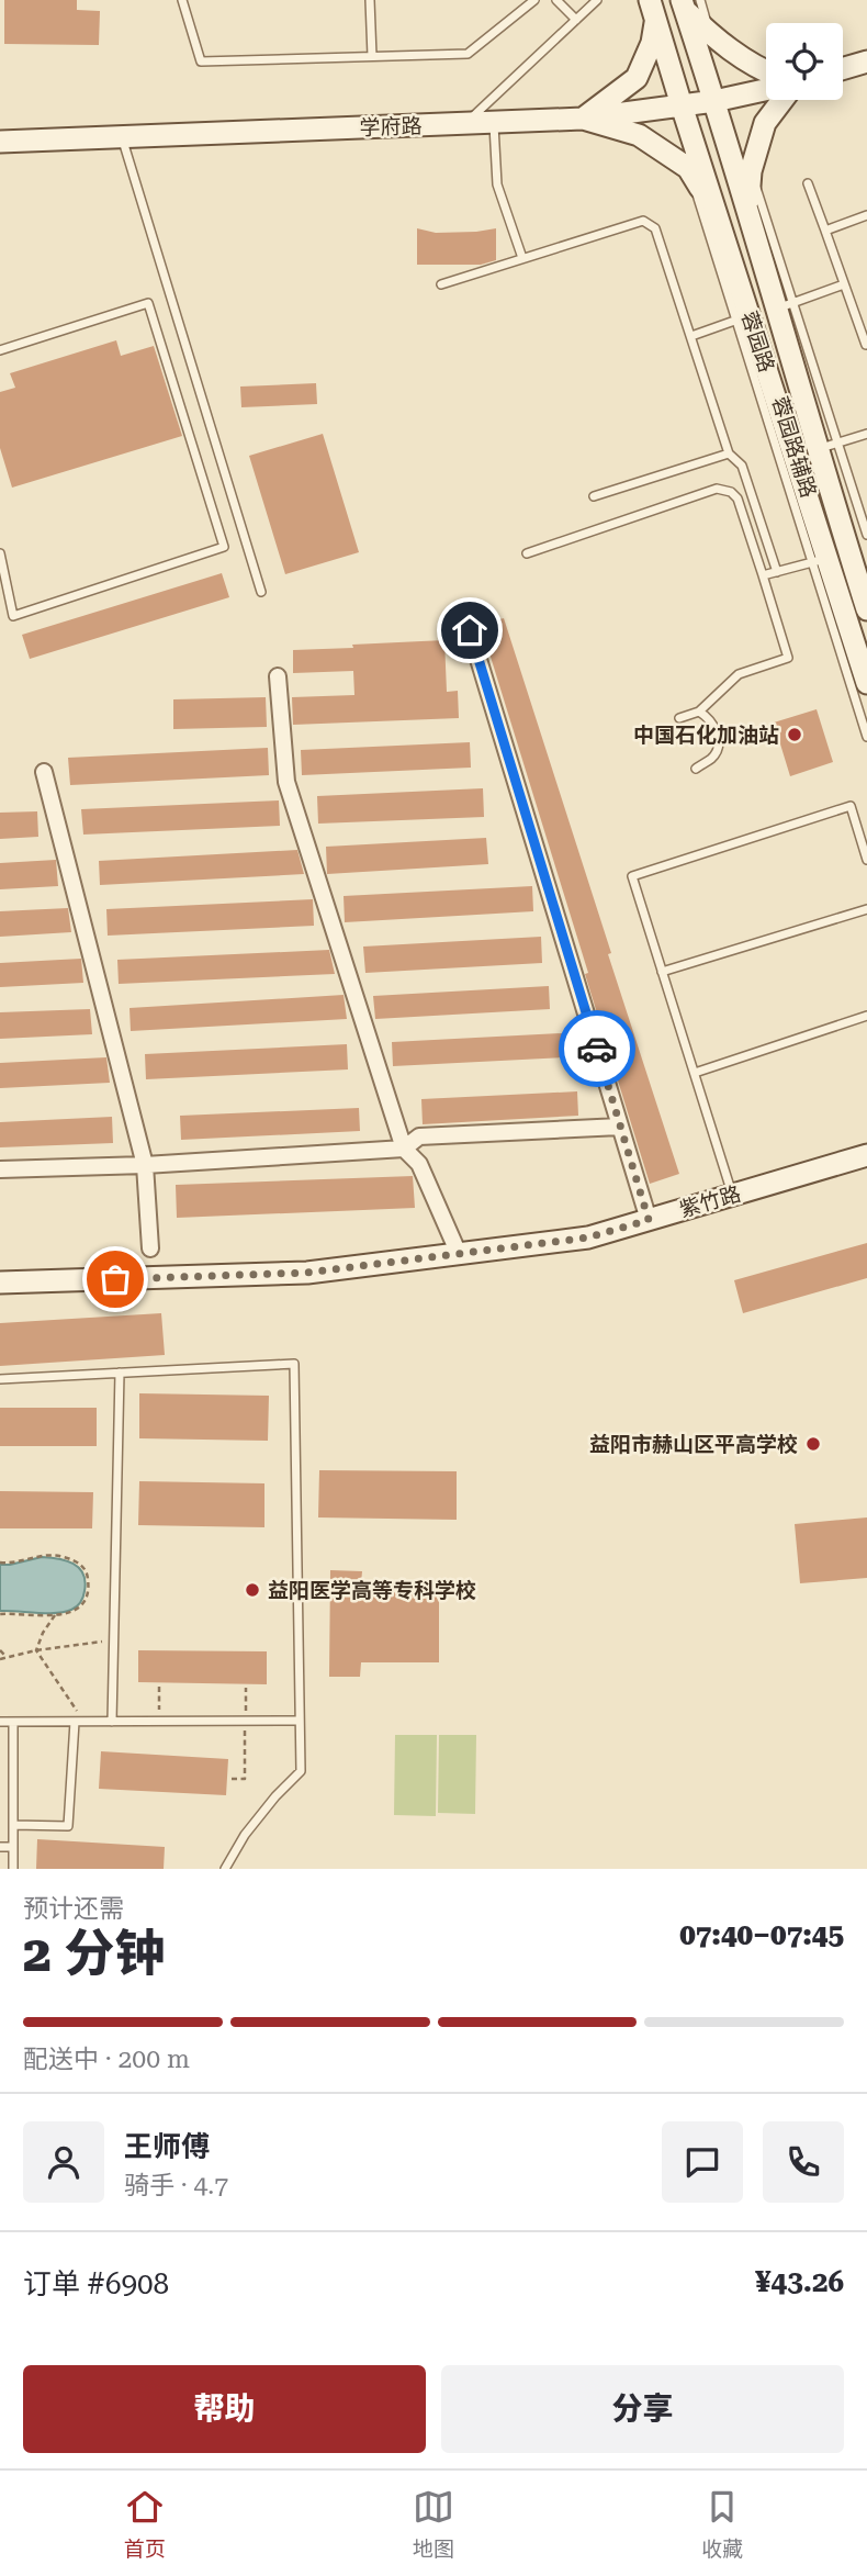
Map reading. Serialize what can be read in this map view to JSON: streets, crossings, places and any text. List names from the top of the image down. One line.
{"streets":{"street":["学府路","蓉园路","紫竹路"],"lane":["蓉园路辅路"]},"crossings":[["学府路","蓉园路"],["蓉园路","蓉园路辅路"]],"places":["中国石化加油站","益阳市赫山区平高学校","益阳医学高等专科学校"],"page":{"heading":["2 分钟","预计还需","07:40–07:45"],"panel":["王师傅","骑手 · 4.7","订单 #6908","¥43.26"],"bar":"配送中 · 200 m","buttons":["帮助","分享"],"tabs":["首页","地图","收藏"]}}
